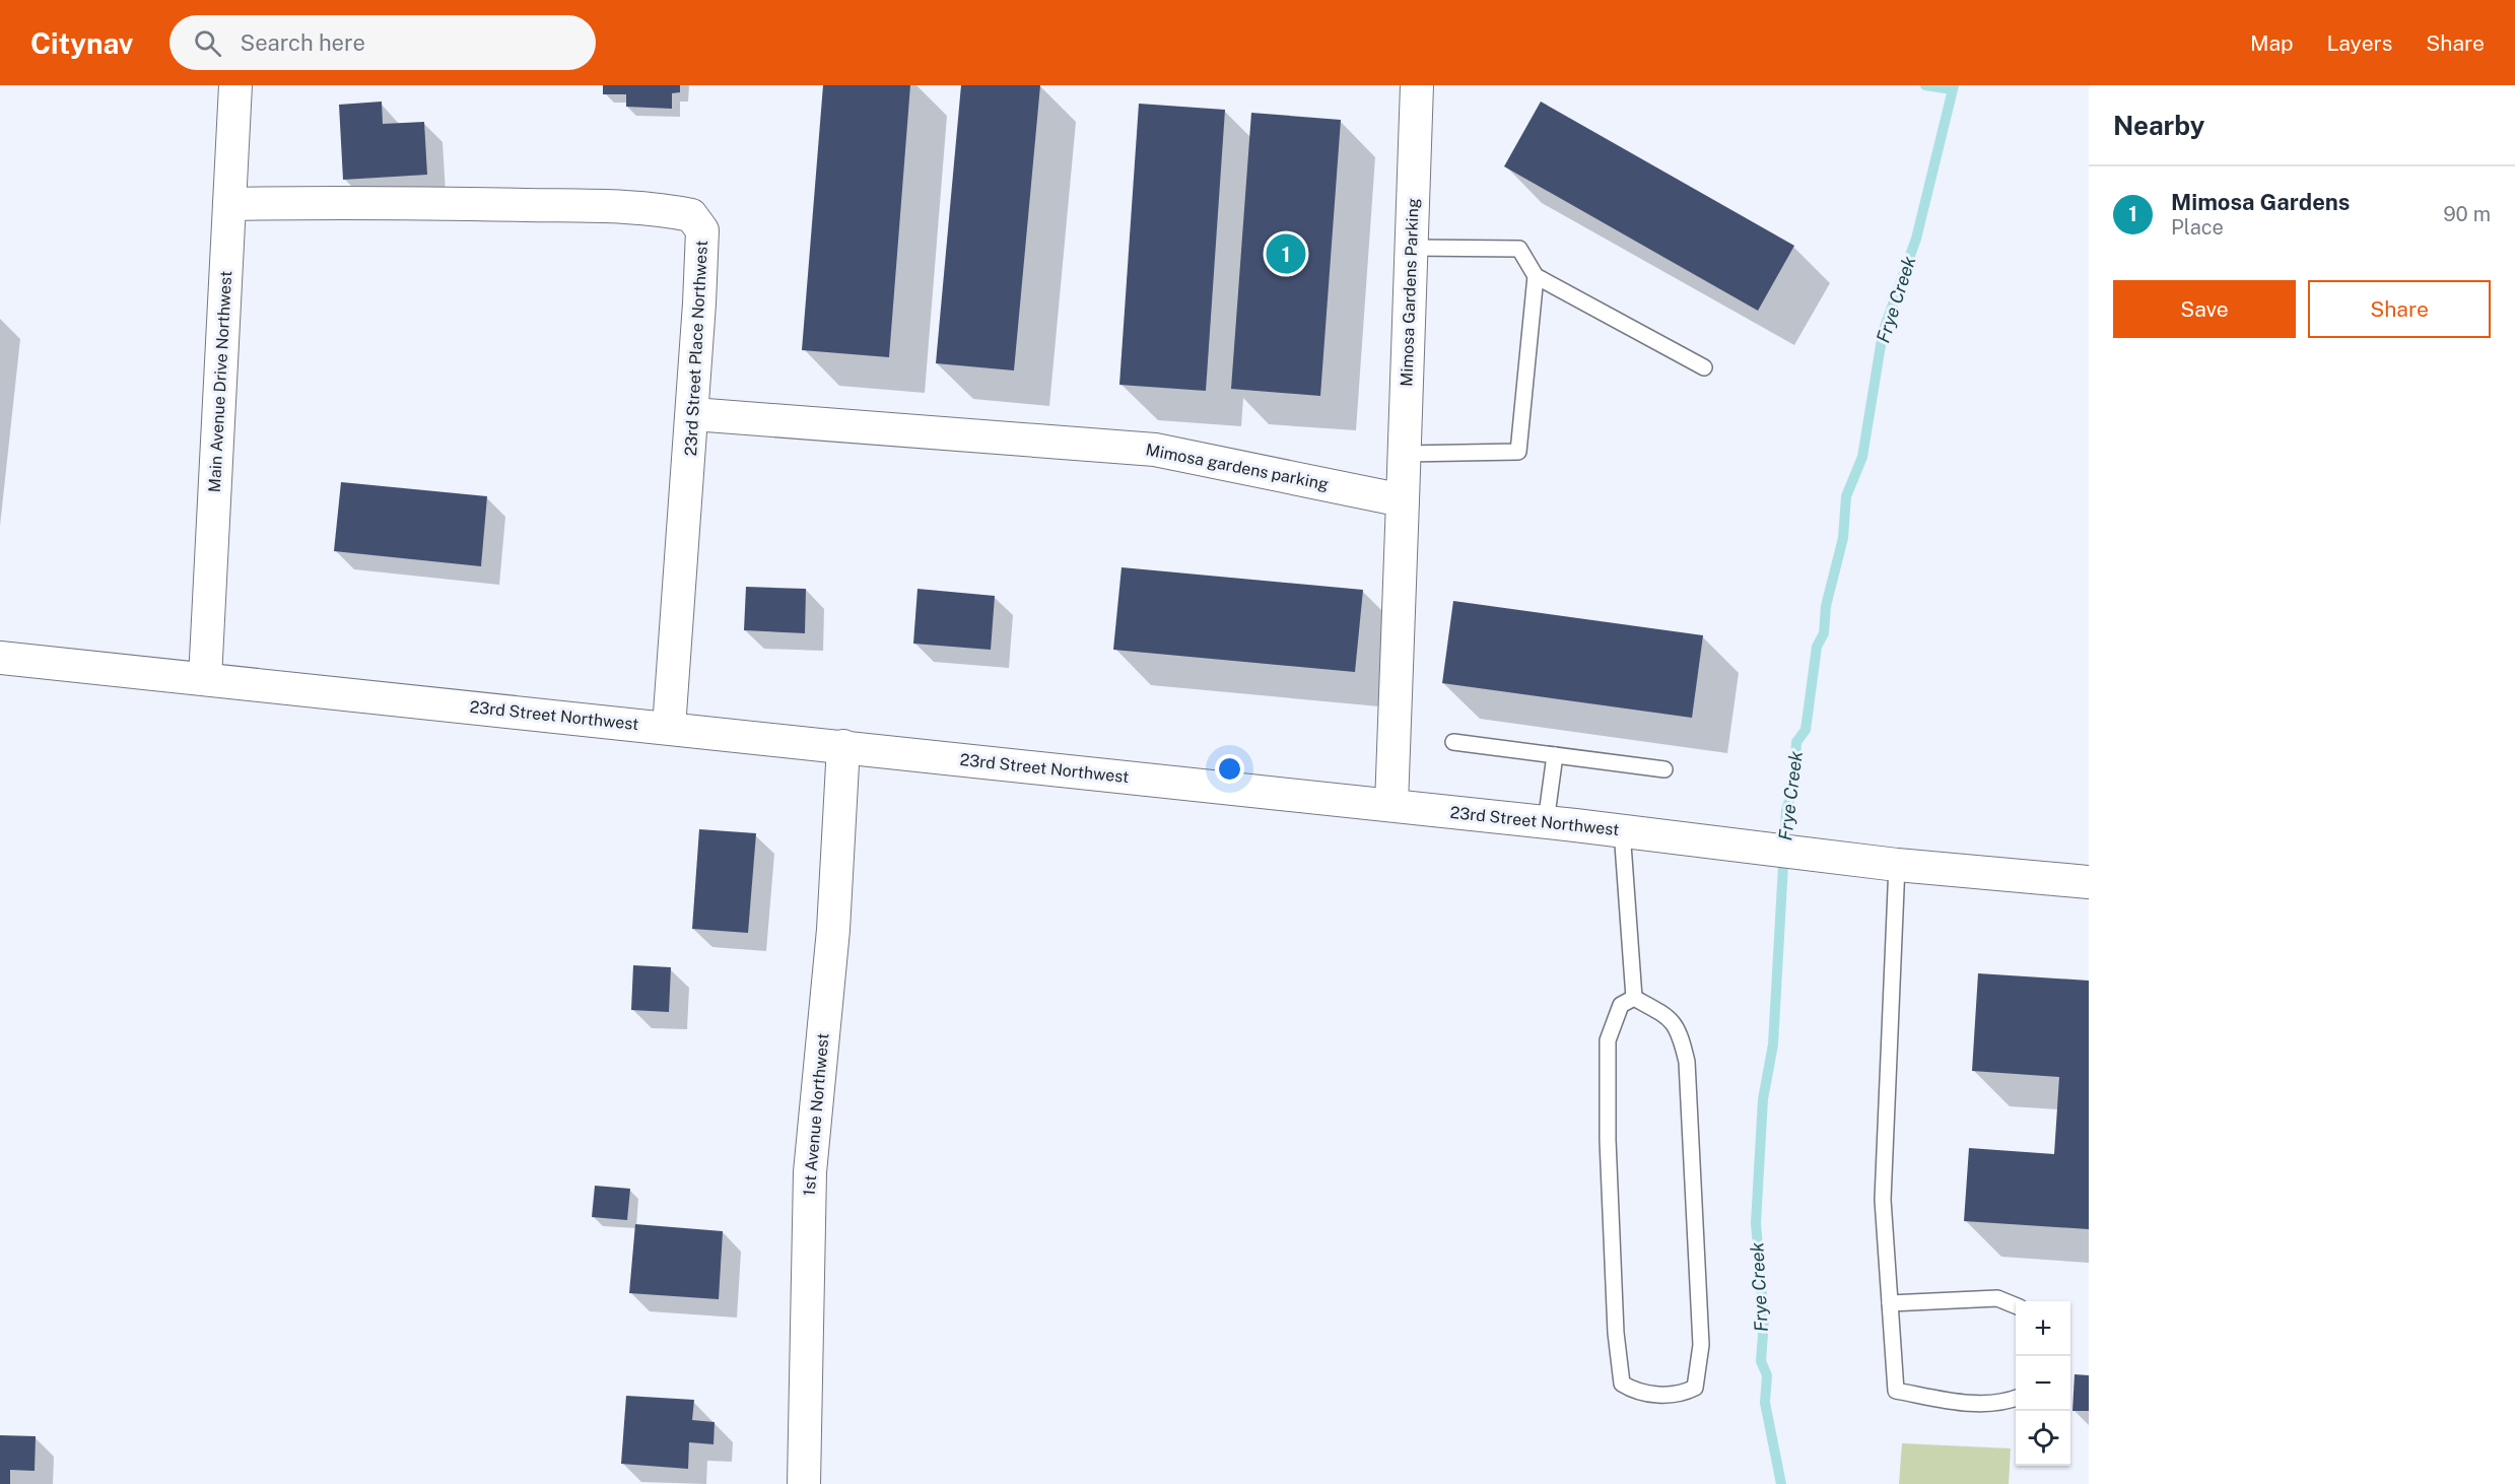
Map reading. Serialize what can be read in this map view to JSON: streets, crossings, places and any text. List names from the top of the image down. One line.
{"streets":{"street":["Mimosa Gardens Parking","23rd Street Place Northwest","Main Avenue Drive Northwest","Mimosa gardens parking","23rd Street Northwest","1st Avenue Northwest"]},"crossings":[["Mimosa Gardens Parking","Mimosa gardens parking"],["23rd Street Place Northwest","Main Avenue Drive Northwest"],["23rd Street Place Northwest","Mimosa gardens parking"],["23rd Street Place Northwest","23rd Street Northwest"],["Main Avenue Drive Northwest","23rd Street Northwest"],["23rd Street Northwest","1st Avenue Northwest"]],"water":["Frye Creek"],"page":{"header":"Citynav","search":"Search here","nav":["Map","Layers","Share"],"heading":"Nearby","list":[{"mark":"1","name":"Mimosa Gardens","note":"Place","value":"90 m"}],"pins":"1","buttons":["Save","Share"],"map_buttons":["+","−"]}}
